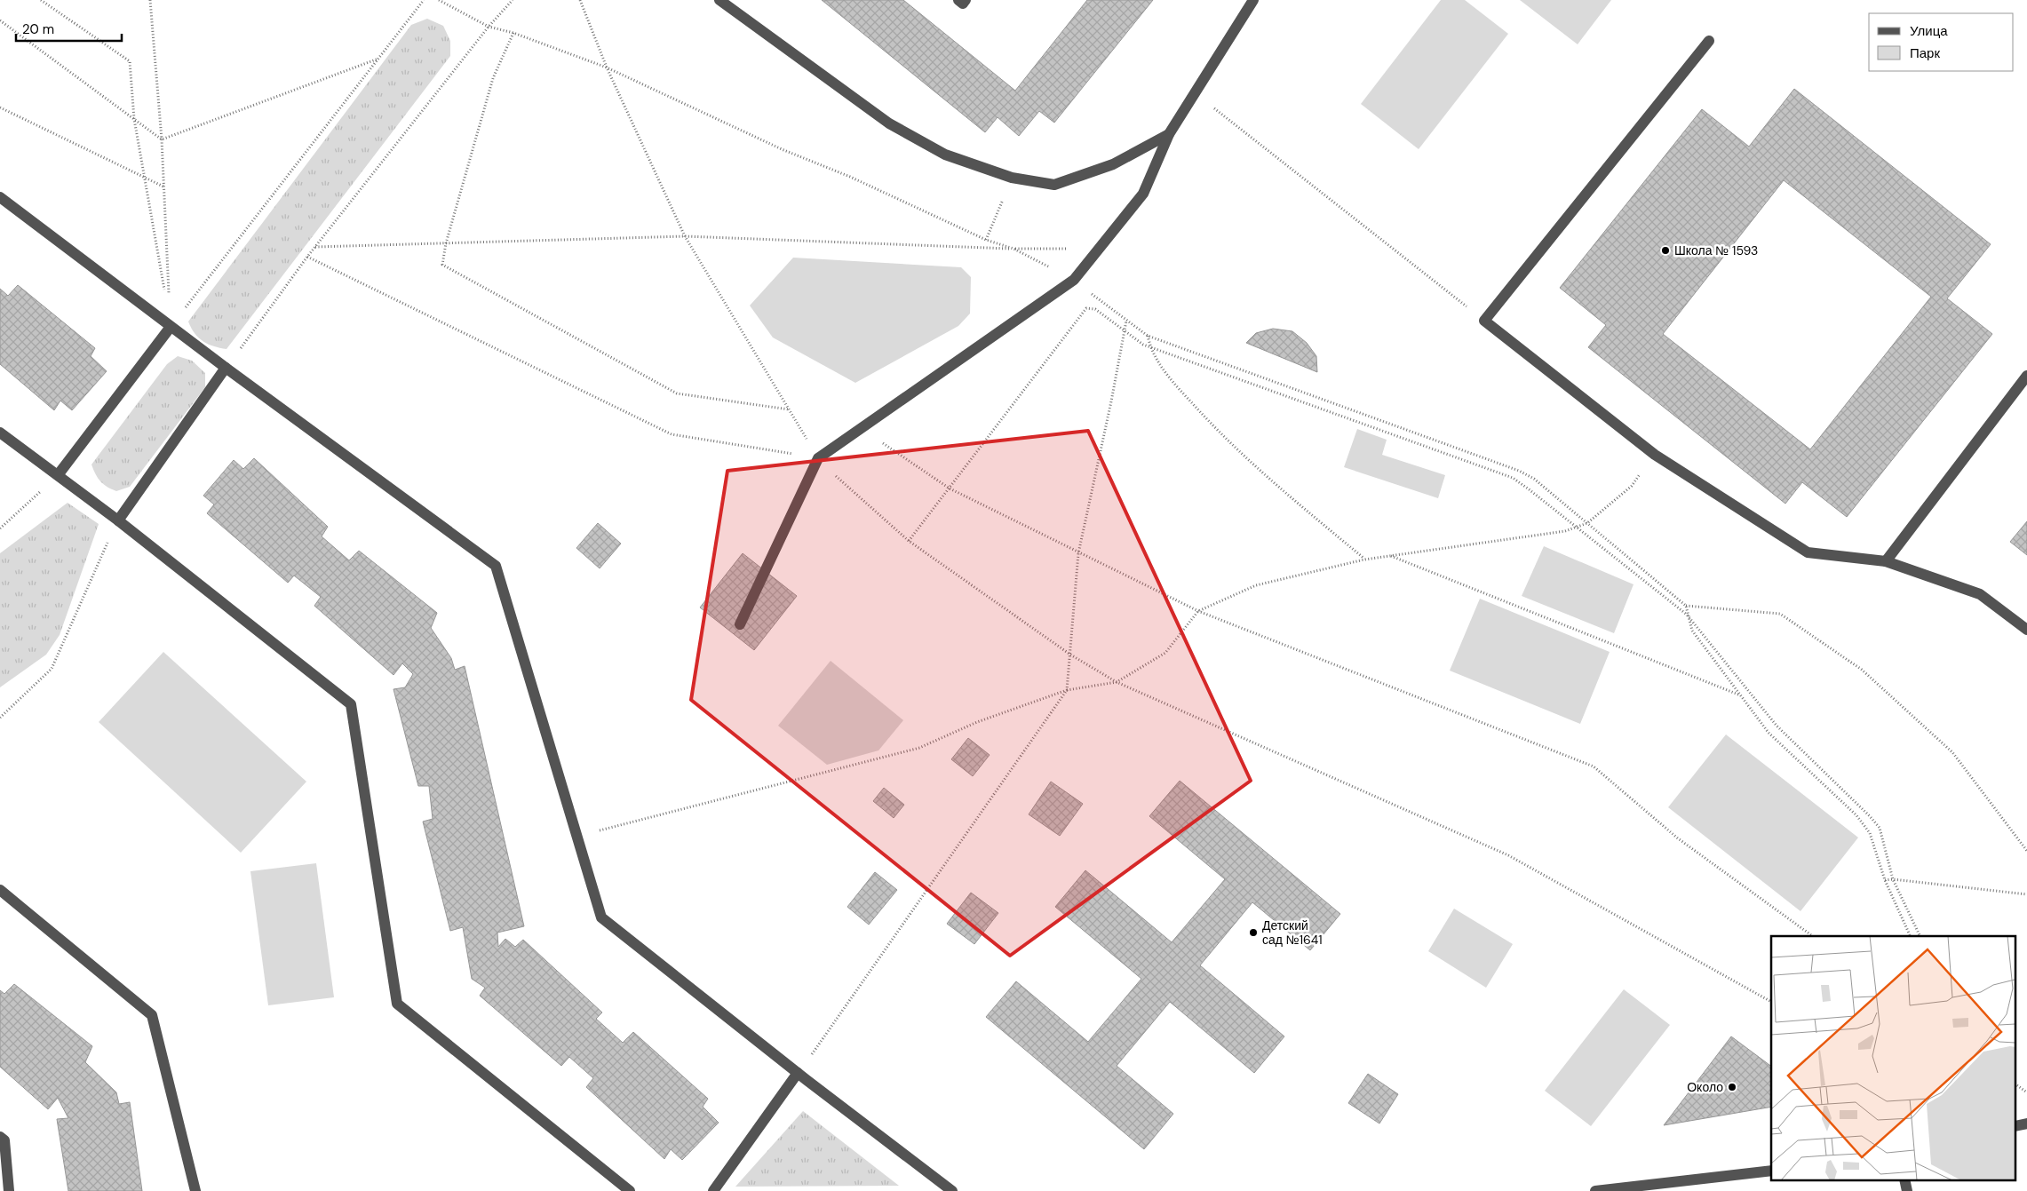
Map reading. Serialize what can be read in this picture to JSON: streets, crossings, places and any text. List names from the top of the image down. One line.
{"places":["Школа № 1593","Детский сад №1641","Около"],"legend":["Улица","Парк"],"scale_bar":"20 m"}
